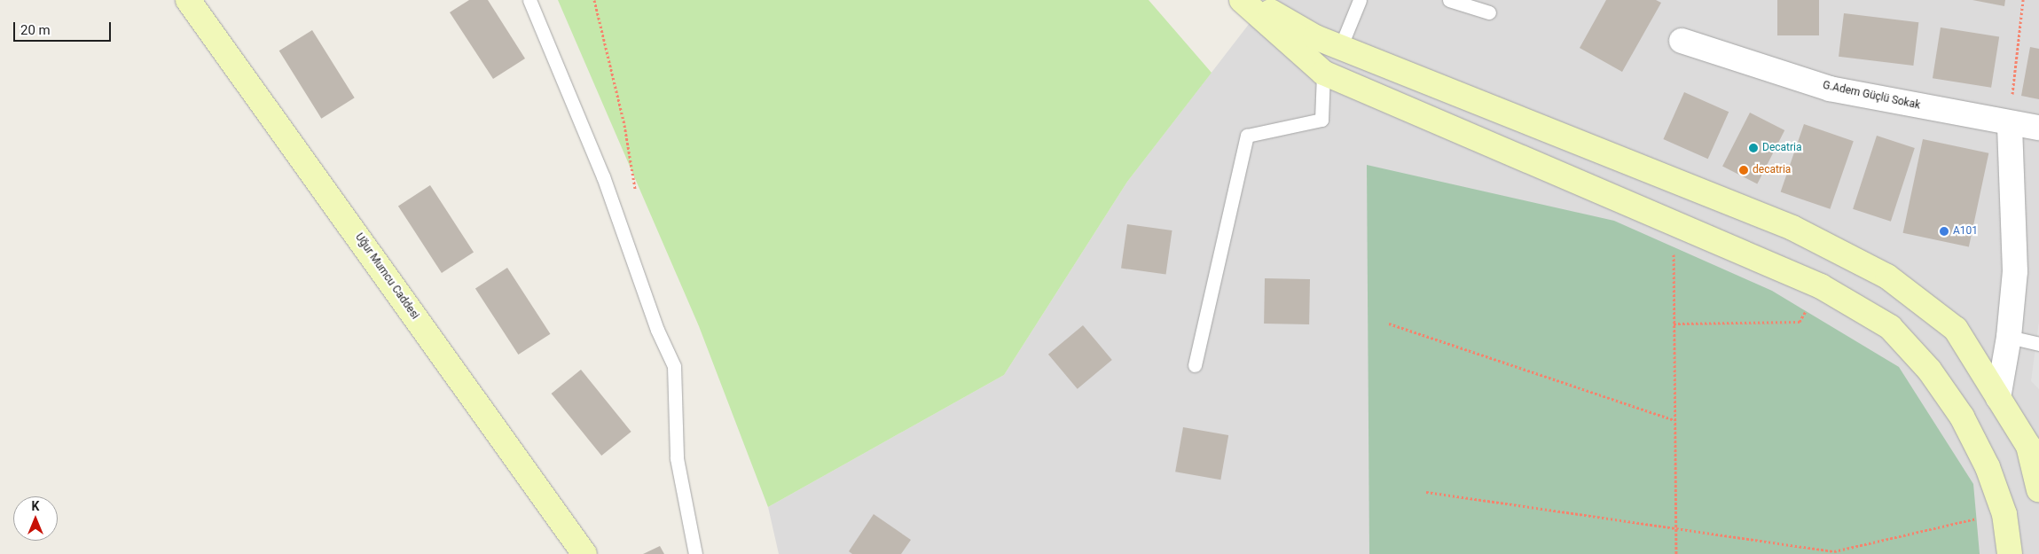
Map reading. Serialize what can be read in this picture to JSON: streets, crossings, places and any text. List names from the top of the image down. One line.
{"streets":{"main road":["Uğur Mumcu Caddesi"],"street":["G.Adem Güçlü Sokak"]},"places":["Decatria","decatria","A101"],"scale_bar":"20 m","north":"top"}
